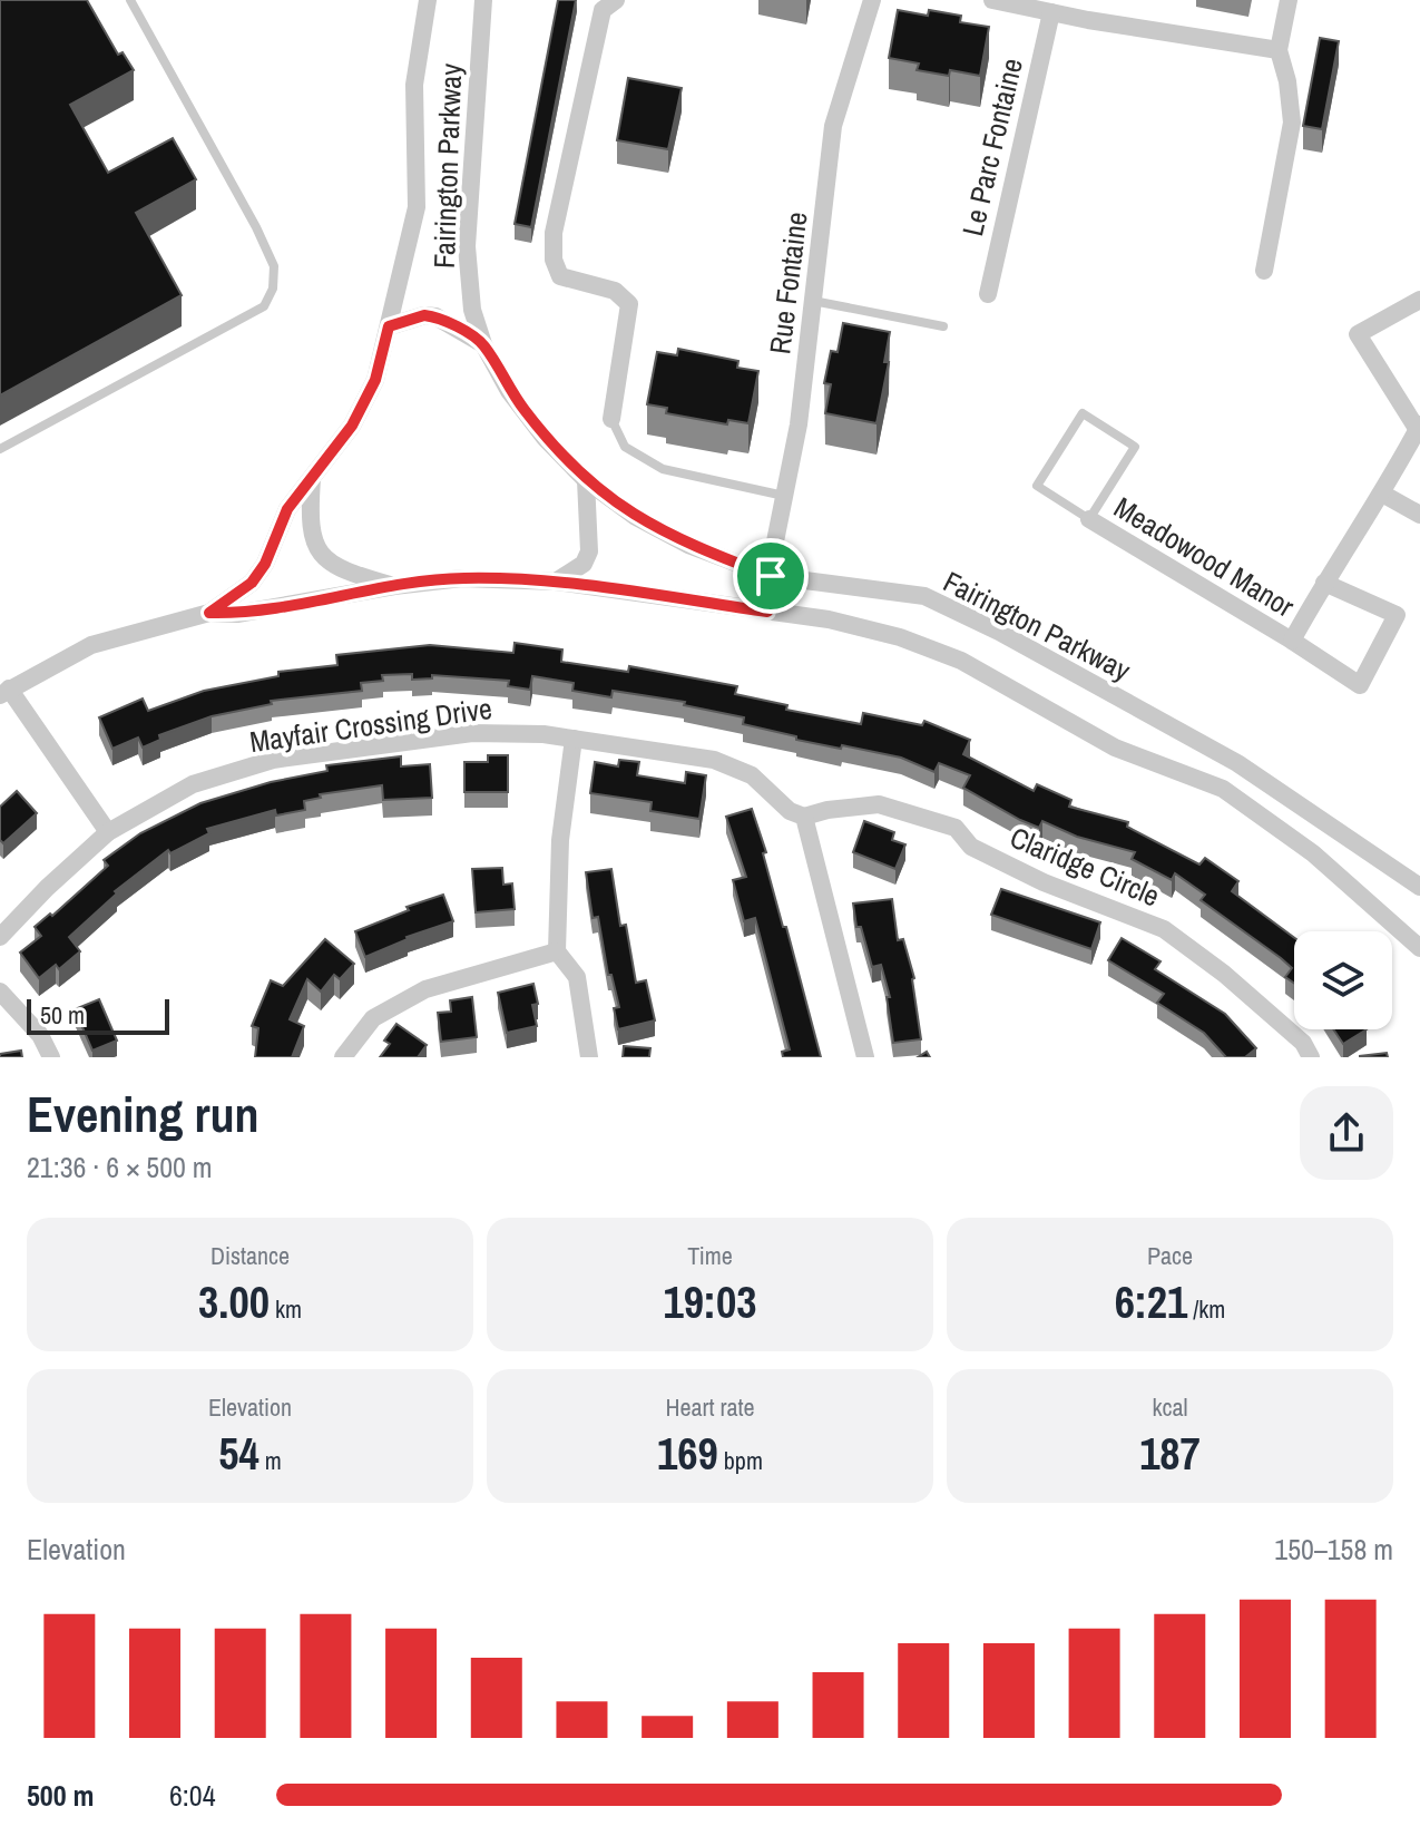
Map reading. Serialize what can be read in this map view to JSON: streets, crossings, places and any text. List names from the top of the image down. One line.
{"streets":{"street":["Le Parc Fontaine","Fairington Parkway","Rue Fontaine","Meadowood Manor","Mayfair Crossing Drive","Claridge Circle"]},"crossings":[["Fairington Parkway","Rue Fontaine"],["Mayfair Crossing Drive","Claridge Circle"]],"scale_bar":"50 m","page":{"scale":"50 m","heading":["Evening run","21:36 · 6 × 500 m"],"stats":[["Distance","3.00 km"],["Time","19:03"],["Pace","6:21 /km"],["Elevation","54 m"],["Heart rate","169 bpm"],["kcal","187"]],"chart":["Elevation","150–158 m"],"list":[{"name":"500 m","note":"6:04"}]}}
